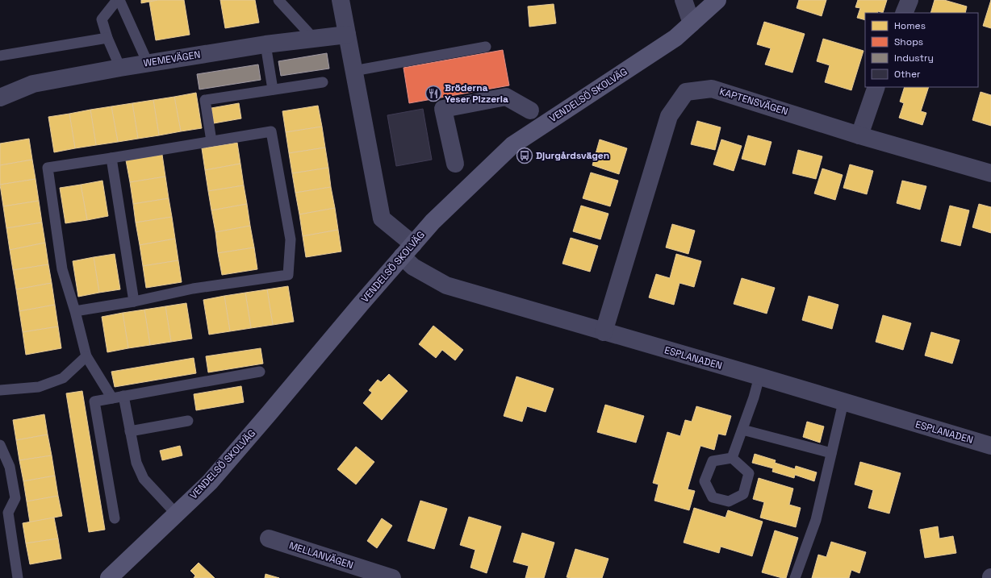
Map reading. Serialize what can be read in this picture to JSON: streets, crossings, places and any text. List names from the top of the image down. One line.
{"streets":{"street":["WEMEVÄGEN","VENDELSÖ SKOLVÄG","KAPTENSVÄGEN","ESPLANADEN","MELLANVÄGEN"]},"crossings":[["VENDELSÖ SKOLVÄG","ESPLANADEN"],["KAPTENSVÄGEN","ESPLANADEN"]],"places":{"restaurant":["Bröderna Yeser Pizzeria"],"bus stop":["Djurgårdsvägen"]},"legend":["Homes","Shops","Industry","Other"]}
